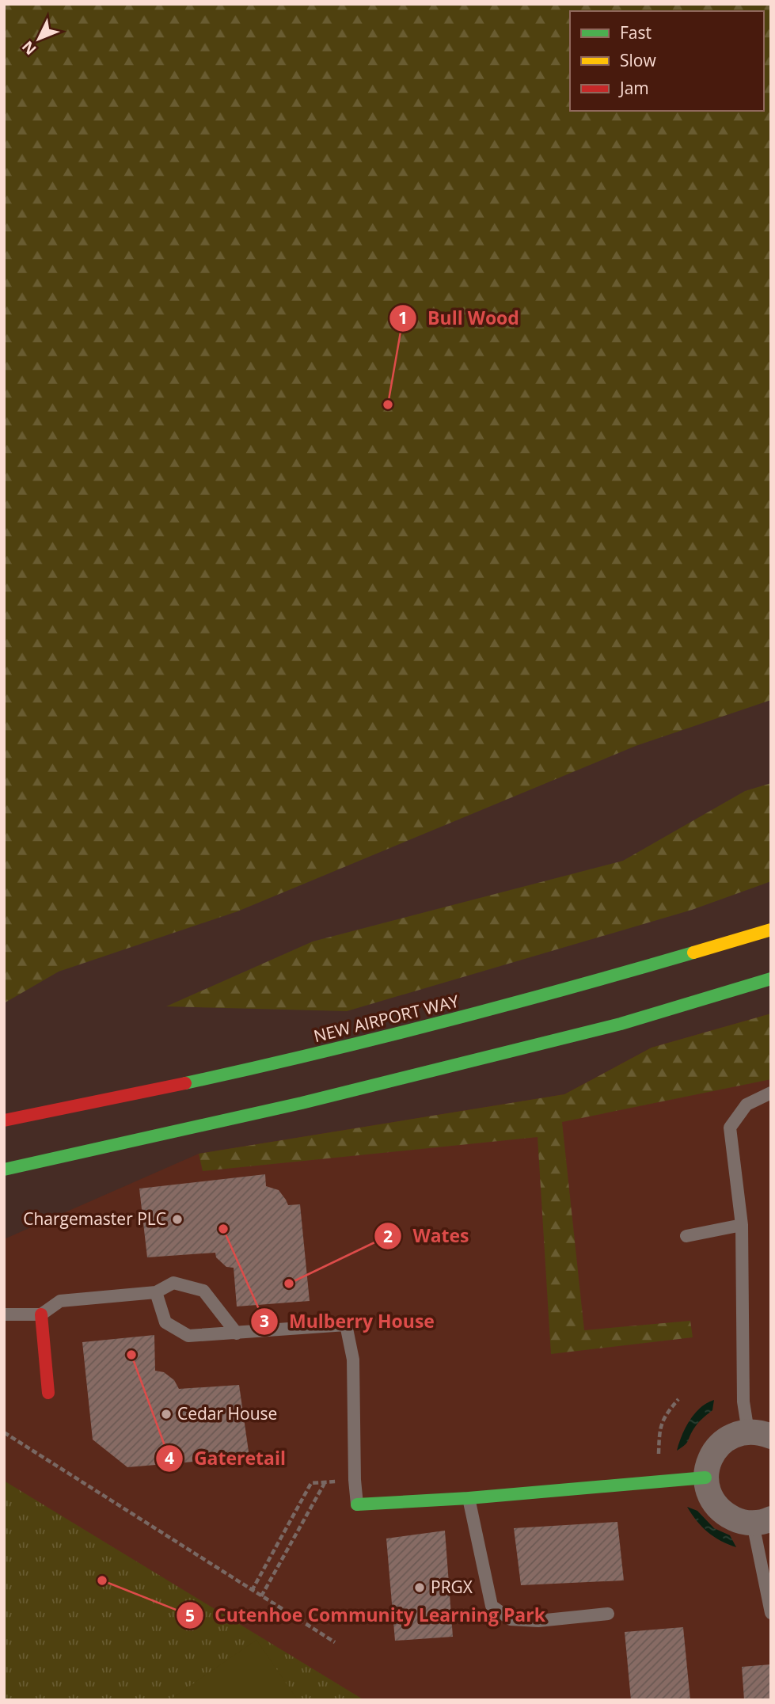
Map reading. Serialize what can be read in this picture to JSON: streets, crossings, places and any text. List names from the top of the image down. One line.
{"streets":{"main road":["NEW AIRPORT WAY"]},"places":["Bull Wood","Chargemaster PLC","Mulberry House","Wates","Gateretail","Cedar House","Cutenhoe Community Learning Park","PRGX"],"legend":["Fast","Slow","Jam"],"north":"bottom left"}
